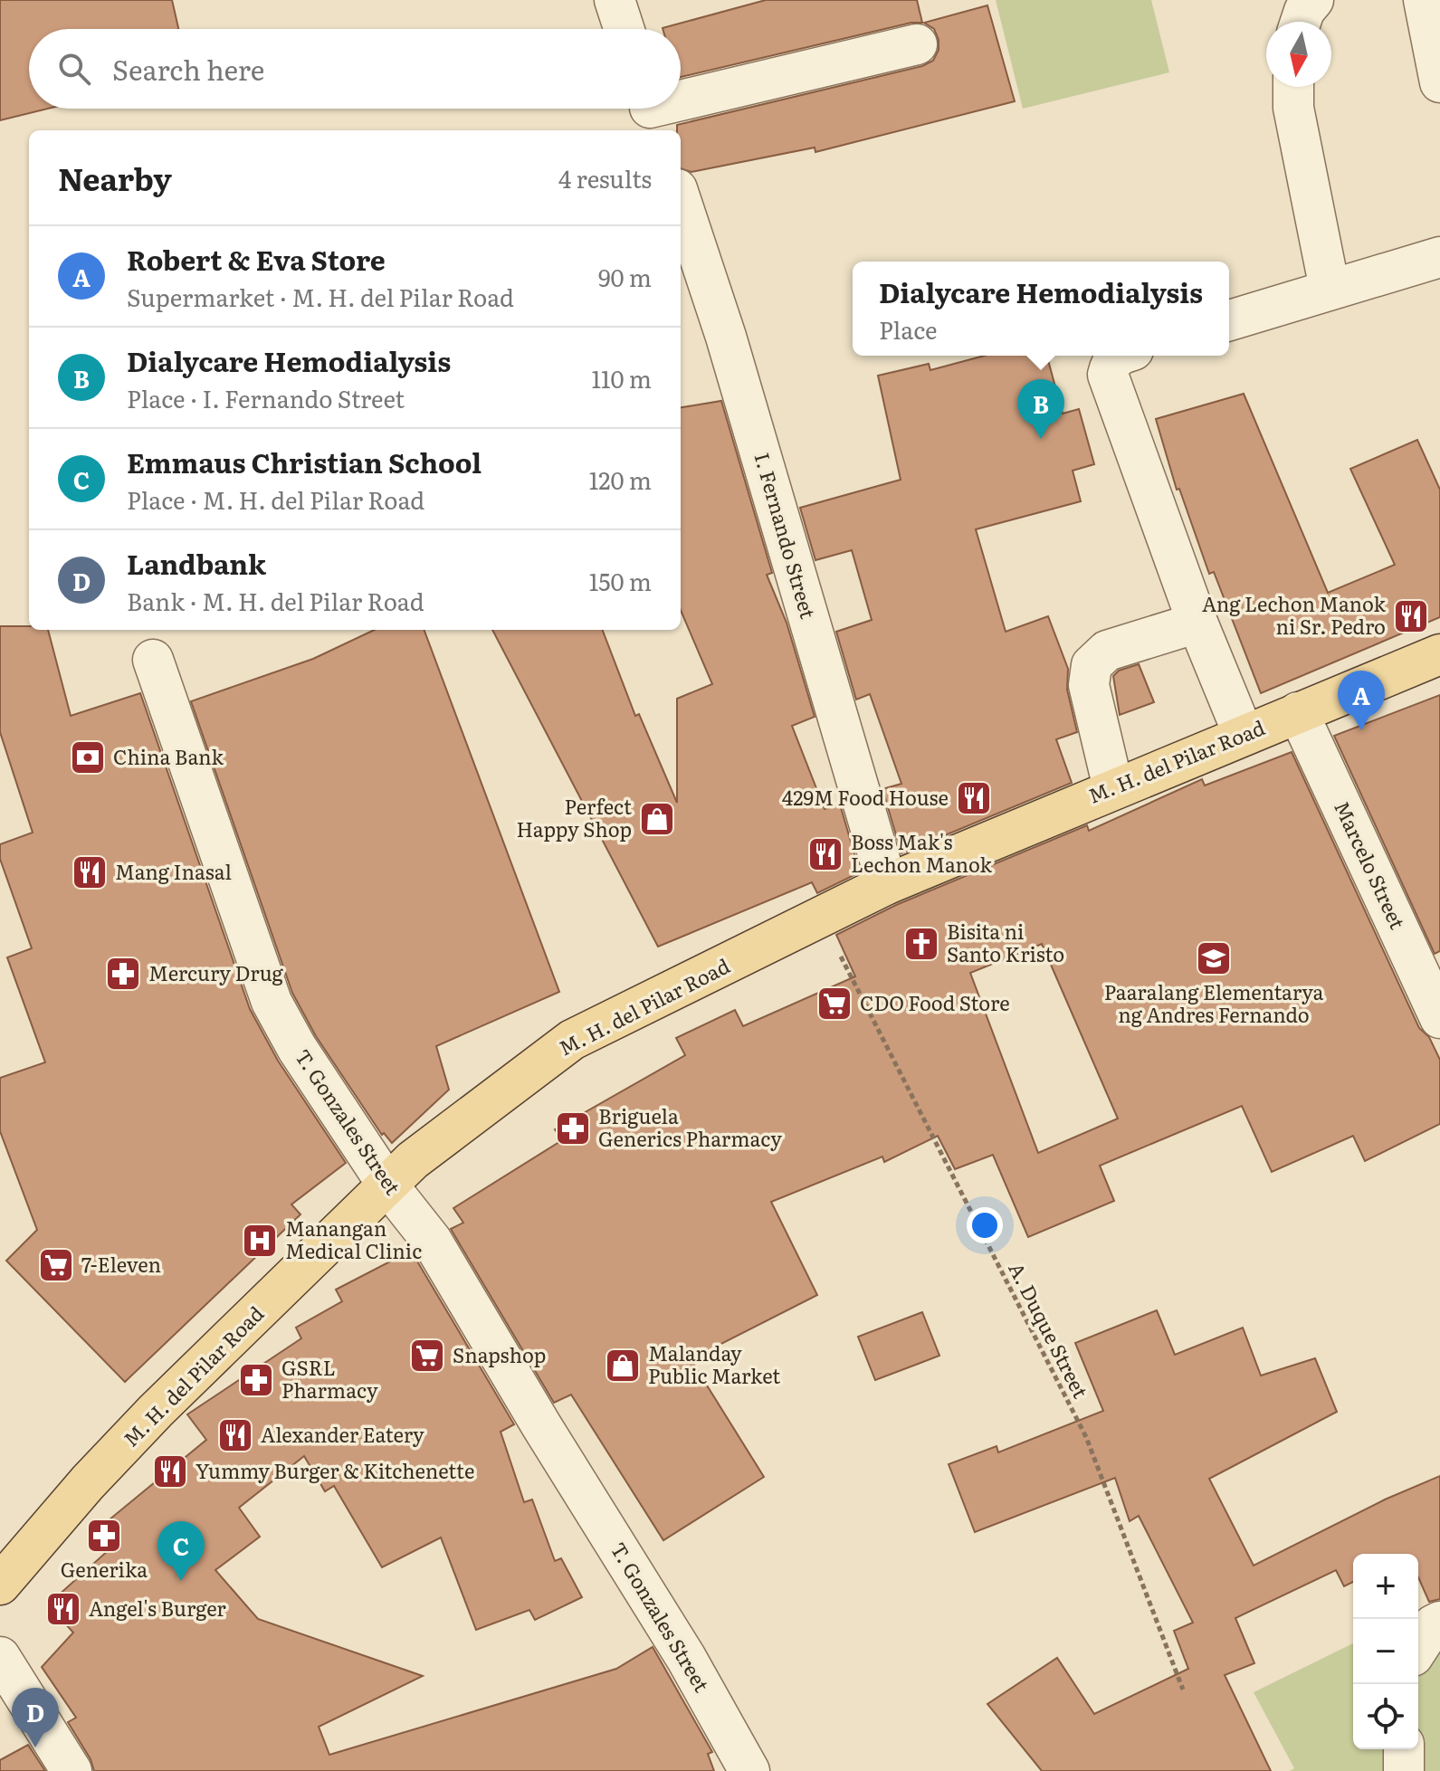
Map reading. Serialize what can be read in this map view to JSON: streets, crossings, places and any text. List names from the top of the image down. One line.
{"streets":{"main road":["M. H. del Pilar Road"],"street":["I. Fernando Street","Marcelo Street","T. Gonzales Street"],"path":["A. Duque Street"]},"crossings":[["I. Fernando Street","M. H. del Pilar Road"],["M. H. del Pilar Road","Marcelo Street"],["M. H. del Pilar Road","T. Gonzales Street"],["M. H. del Pilar Road","A. Duque Street"]],"places":{"restaurant":["Ang Lechon Manok ni Sr. Pedro","429M Food House","Boss Mak's Lechon Manok","Mang Inasal","Alexander Eatery","Yummy Burger & Kitchenette","Angel's Burger"],"bank":["China Bank"],"shop":["Perfect Happy Shop","Malanday Public Market"],"church":["Bisita ni Santo Kristo"],"school or university":["Paaralang Elementarya ng Andres Fernando"],"pharmacy":["Mercury Drug","Briguela Generics Pharmacy","GSRL Pharmacy","Generika"],"supermarket":["CDO Food Store","7-Eleven","Snapshop"],"hospital":["Manangan Medical Clinic"]},"north":"bottom","page":{"search":"Search here","heading":["Nearby","4 results"],"list":[{"mark":"A","name":"Robert & Eva Store","note":"Supermarket · M. H. del Pilar Road","value":"90 m"},{"mark":"B","name":"Dialycare Hemodialysis","note":"Place · I. Fernando Street","value":"110 m"},{"mark":"C","name":"Emmaus Christian School","note":"Place · M. H. del Pilar Road","value":"120 m"},{"mark":"D","name":"Landbank","note":"Bank · M. H. del Pilar Road","value":"150 m"}],"popup":["Dialycare Hemodialysis","Place"],"pins":["B","A","C","D"],"map_buttons":["+","−"]}}
